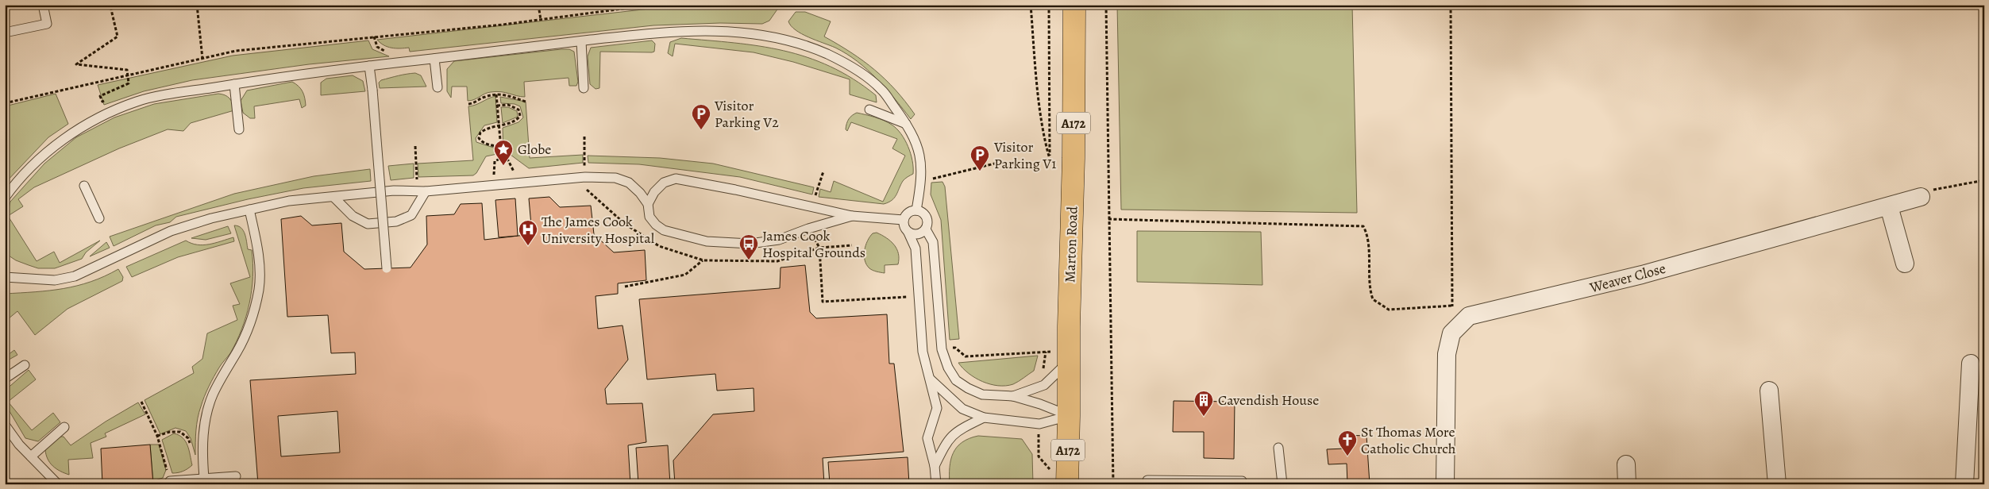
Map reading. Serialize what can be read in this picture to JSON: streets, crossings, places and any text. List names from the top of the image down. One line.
{"streets":{"main road":["A172","Marton Road"],"street":["Weaver Close"]},"places":{"parking":["Visitor Parking V2","Visitor Parking V1"],"place":["Globe"],"hospital":["The James Cook University Hospital"],"bus stop":["James Cook Hospital Grounds"],"building":["Cavendish House"],"church":["St Thomas More Catholic Church"]}}
